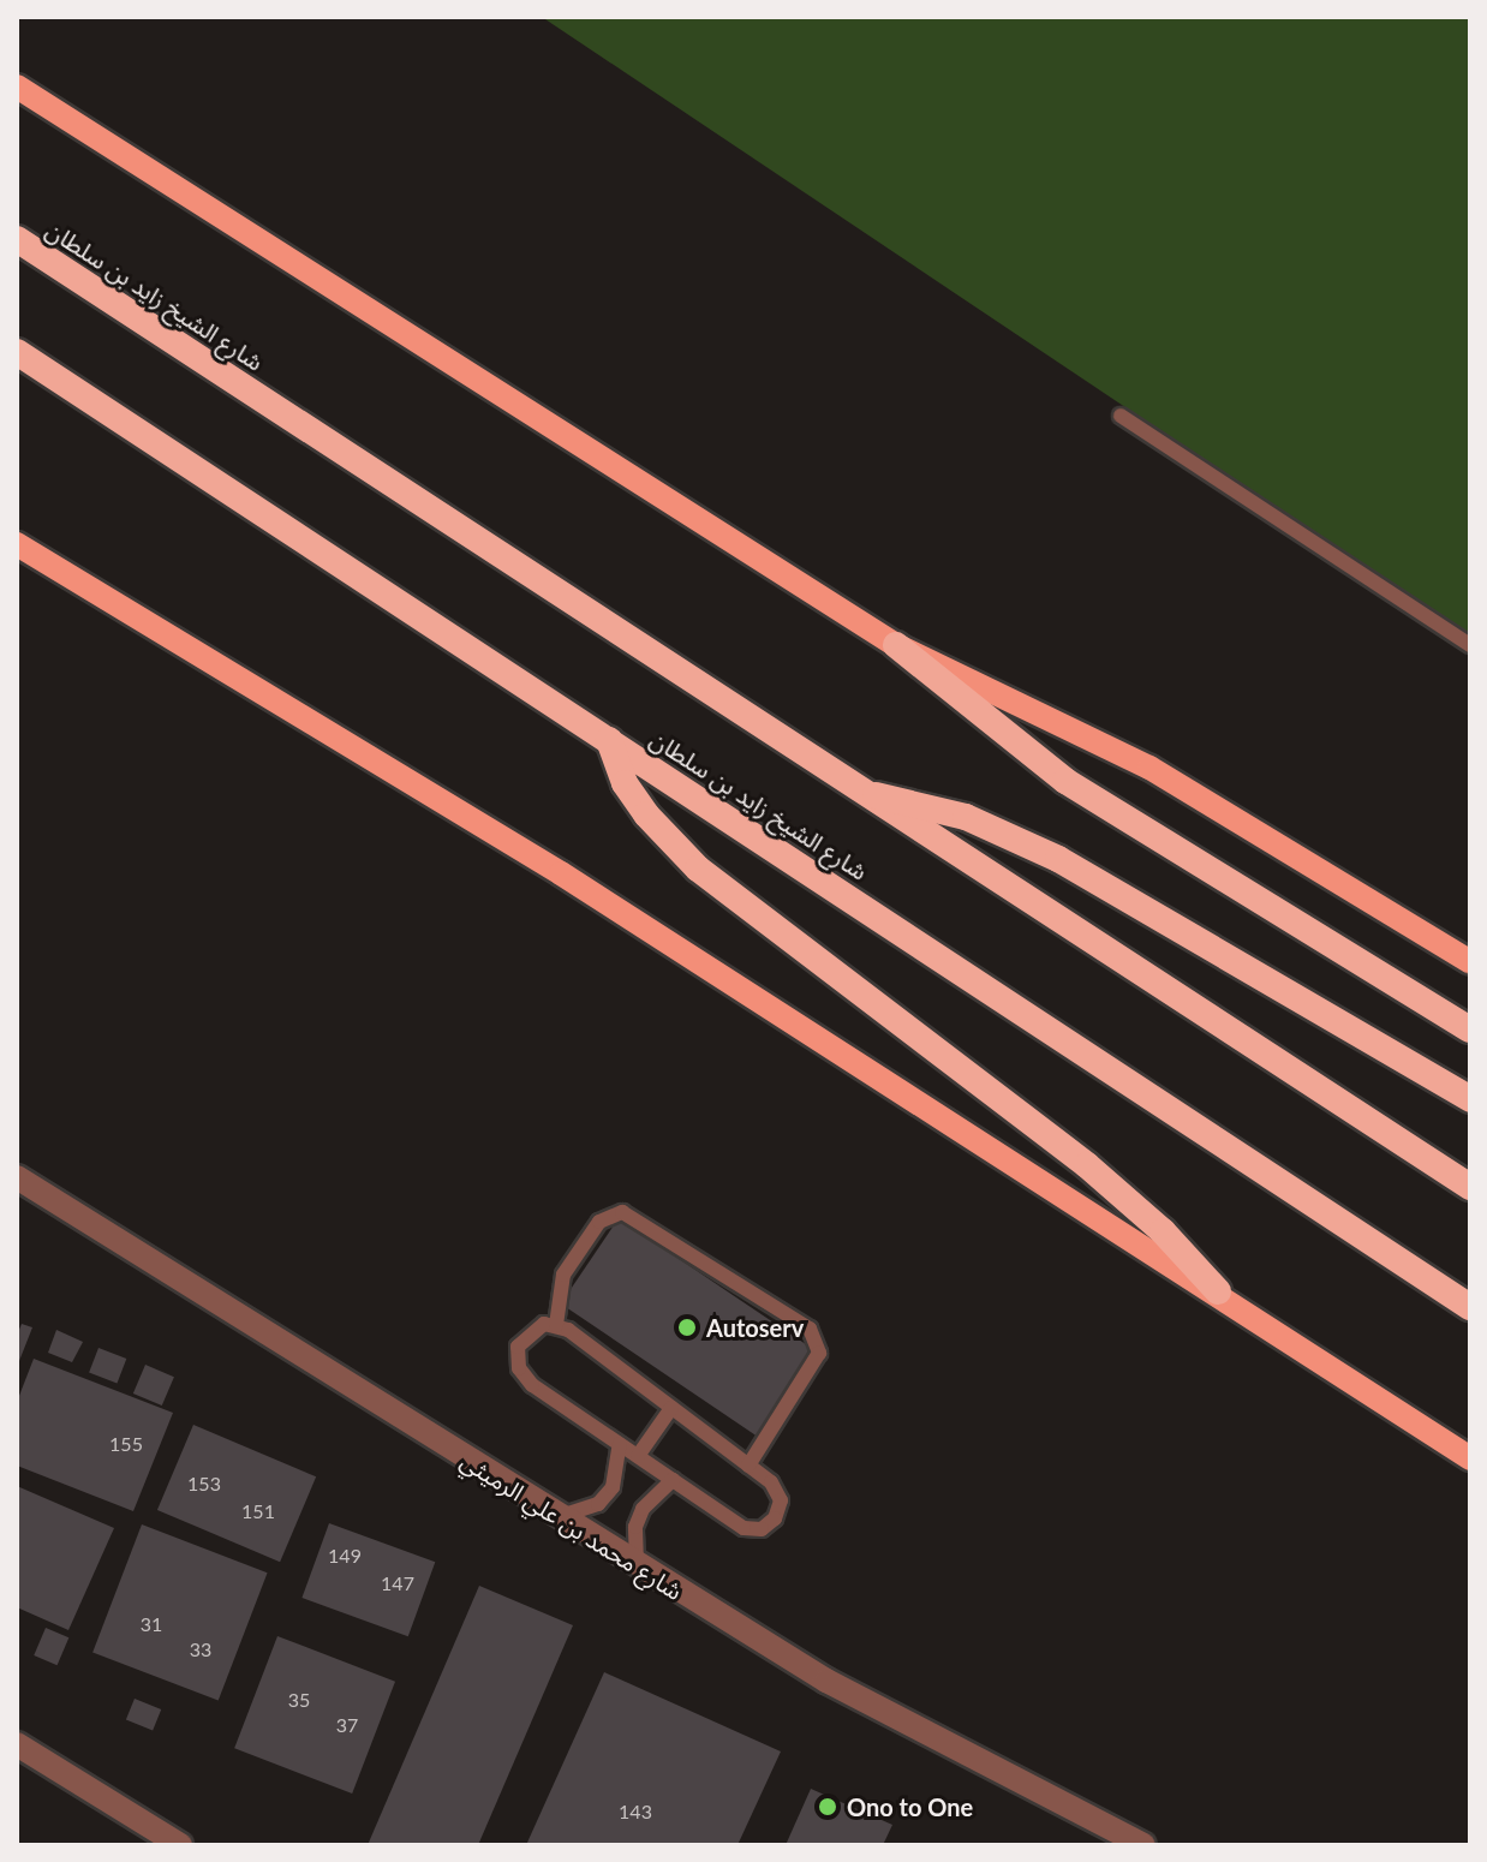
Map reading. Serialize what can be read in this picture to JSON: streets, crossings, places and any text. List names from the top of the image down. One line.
{"streets":{"highway":["شارع الشيخ زايد بن سلطان"],"street":["شارع محمد بن علي الرميثي"]},"places":["Autoserv","Ono to One"],"house_numbers":["155","153","151","149","147","31","33","35","37","143"]}
